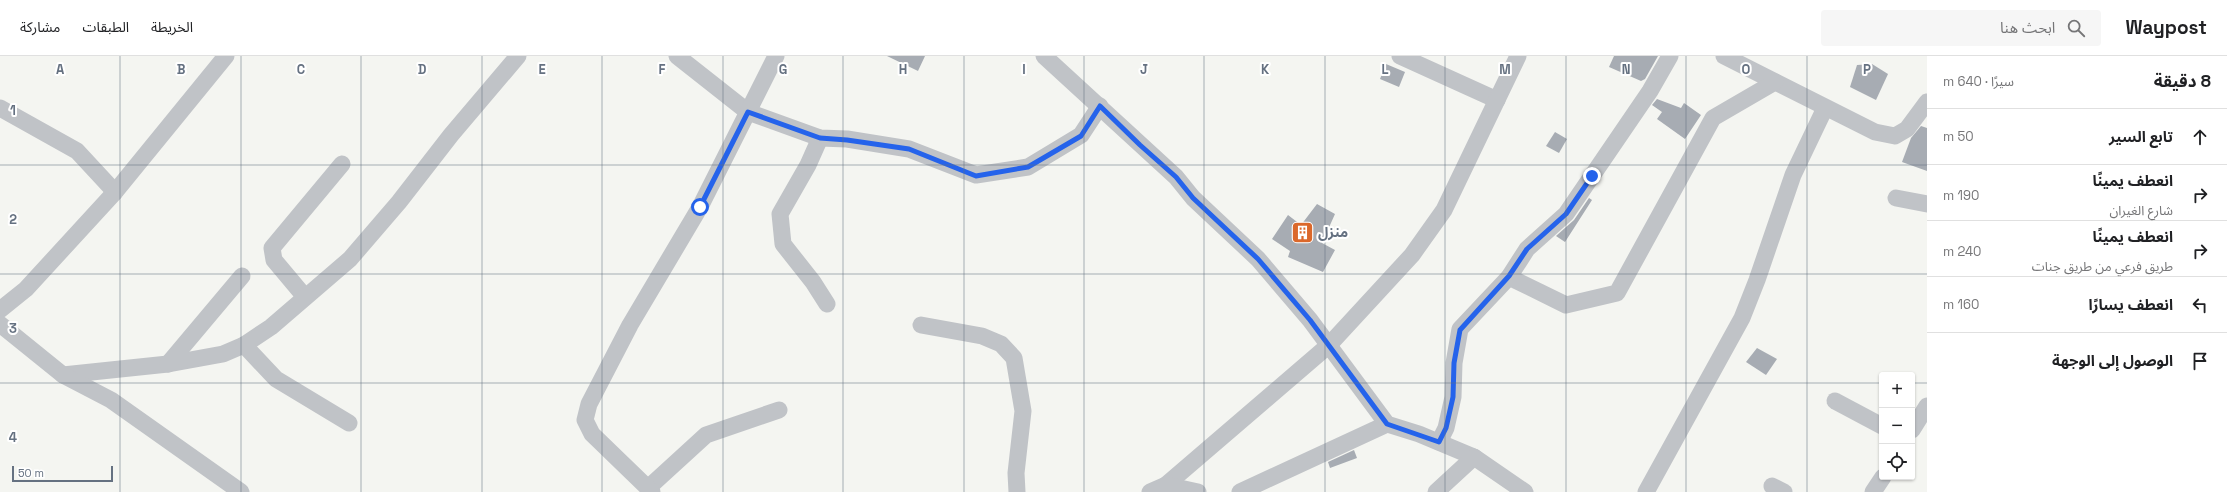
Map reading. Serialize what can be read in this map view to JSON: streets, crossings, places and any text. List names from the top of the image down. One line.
{"places":{"building":["منزل"]},"scale_bar":"50 m","page":{"header":"Waypost","search":"ابحث هنا","nav":["الخريطة","الطبقات","مشاركة"],"heading":["8 دقيقة","سيرًا · 640 m"],"list":[["تابع السير","50 m"],["انعطف يمينًا","شارع الغيران","190 m"],["انعطف يمينًا","طريق فرعي من طريق جنات","240 m"],["انعطف يسارًا","160 m"],"الوصول إلى الوجهة"],"map_buttons":["+","−"],"scale":"50 m"},"grid":{"columns":["A","B","C","D","E","F","G","H","I","J","K","L","M","N","O","P"],"rows":["1","2","3","4"]}}
